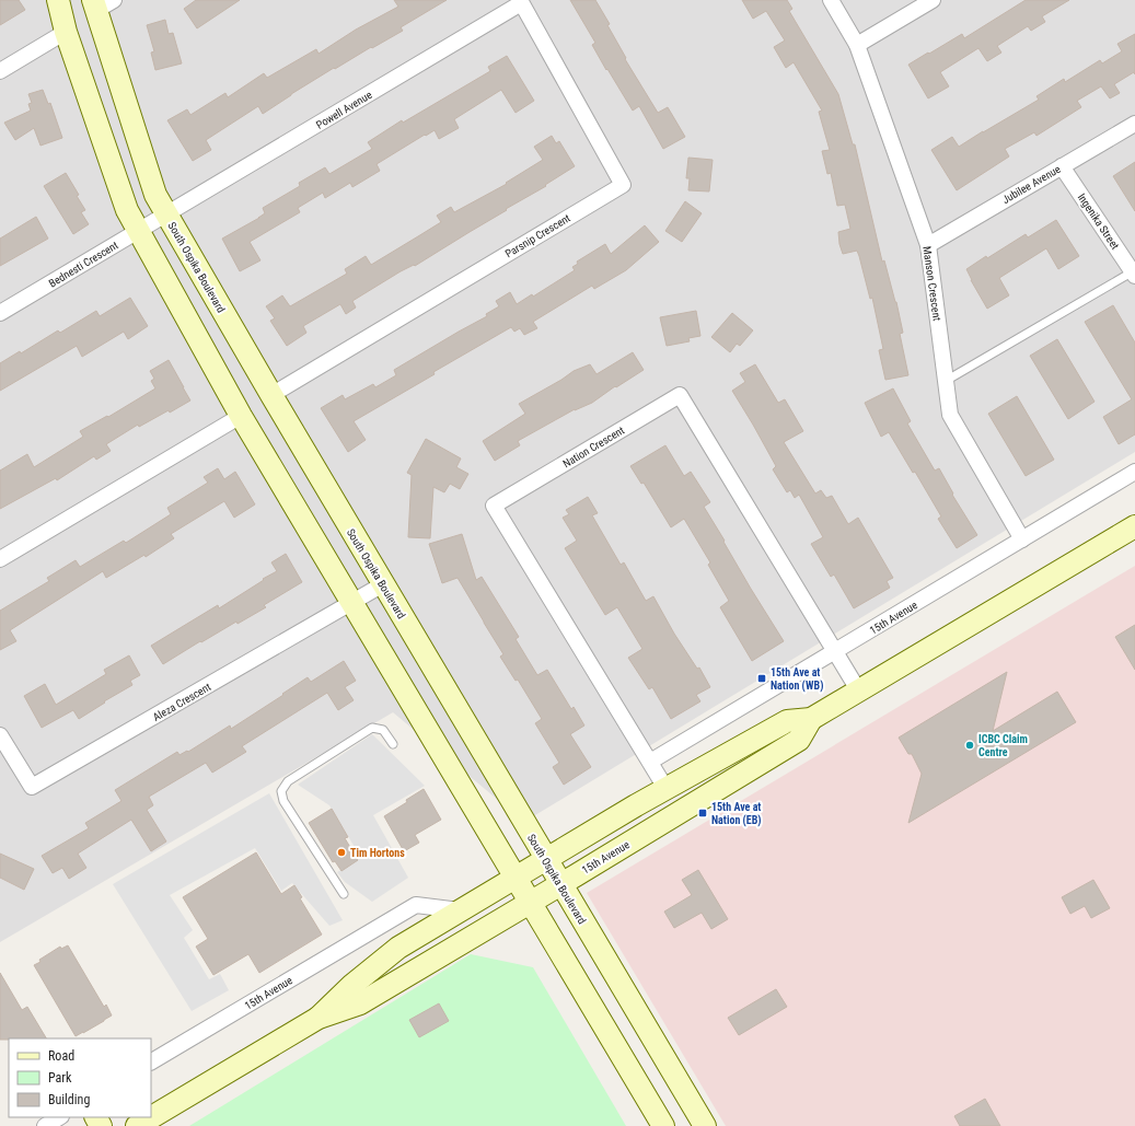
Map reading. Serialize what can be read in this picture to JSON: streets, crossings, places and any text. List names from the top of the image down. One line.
{"streets":{"main road":["South Ospika Boulevard","15th Avenue"],"street":["Powell Avenue","Jubilee Avenue","Ingenika Street","Parsnip Crescent","Bednesti Crescent","Manson Crescent","Nation Crescent","Aleza Crescent"]},"crossings":[["Powell Avenue","Parsnip Crescent"],["Powell Avenue","Bednesti Crescent"],["Powell Avenue","South Ospika Boulevard"],["Jubilee Avenue","Ingenika Street"],["Jubilee Avenue","Manson Crescent"],["Parsnip Crescent","South Ospika Boulevard"],["Bednesti Crescent","South Ospika Boulevard"],["South Ospika Boulevard","15th Avenue"],["South Ospika Boulevard","Aleza Crescent"],["Manson Crescent","15th Avenue"],["Nation Crescent","15th Avenue"]],"places":{"transit":["15th Ave at Nation (WB)","15th Ave at Nation (EB)"],"other":["ICBC Claim Centre","Tim Hortons"]},"legend":["Road","Park","Building"]}
